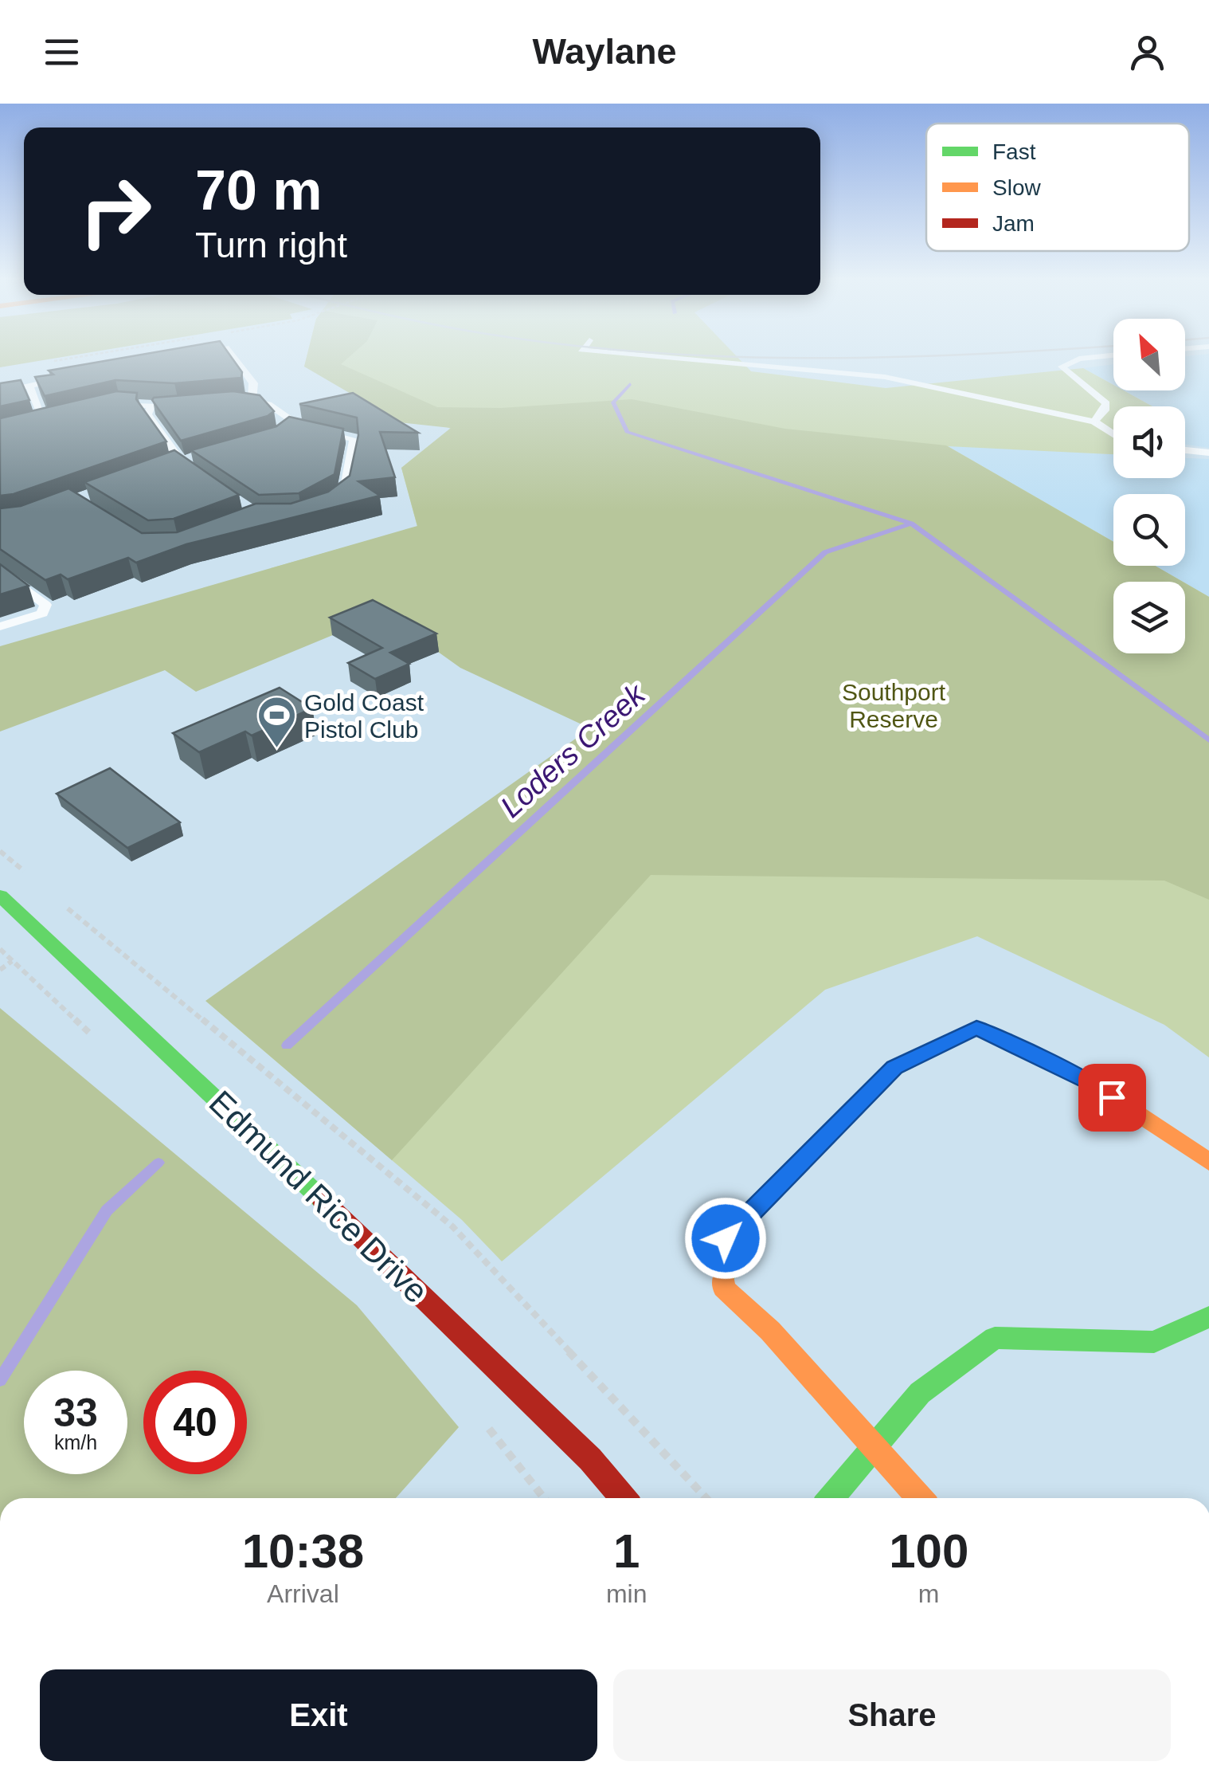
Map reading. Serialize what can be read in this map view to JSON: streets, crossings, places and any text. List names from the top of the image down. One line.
{"streets":{"main road":["Edmund Rice Drive"]},"water":["Loders Creek"],"parks":["Southport Reserve"],"places":{"sports":["Gold Coast Pistol Club"]},"legend":["Fast","Slow","Jam"],"north":"top left","page":{"header":"Waylane","turn":["70 m","Turn right"],"speed":"33 km/h","limit":"40","eta":["10:38","Arrival","1","min","100","m"],"buttons":["Exit","Share"]}}
